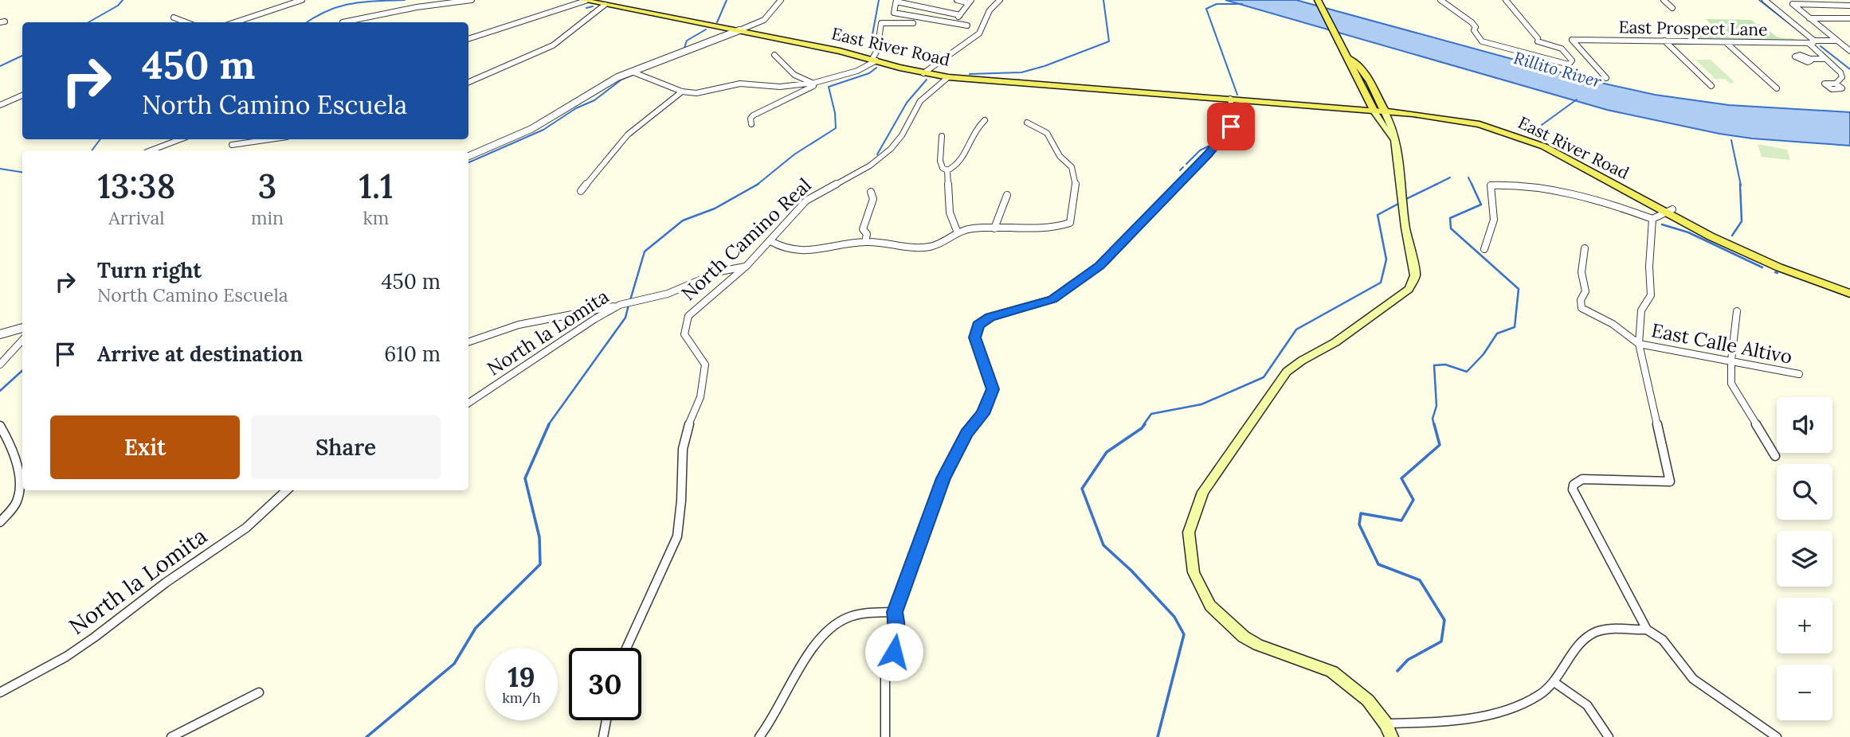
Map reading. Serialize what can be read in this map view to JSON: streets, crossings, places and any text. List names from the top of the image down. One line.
{"streets":{"main road":["East River Road"],"street":["East Prospect Lane","North Camino Real","North la Lomita","East Calle Altivo"]},"crossings":[["East River Road","North Camino Real"],["North Camino Real","North la Lomita"]],"water":["Rillito River"],"page":{"turn":["450 m","North Camino Escuela"],"eta":["13:38","Arrival","3","min","1.1","km"],"list":[{"name":"Turn right","note":"North Camino Escuela","value":"450 m"},{"name":"Arrive at destination","value":"610 m"}],"map_buttons":["+","−"],"buttons":["Exit","Share"],"speed":"19 km/h","limit":"30"}}
